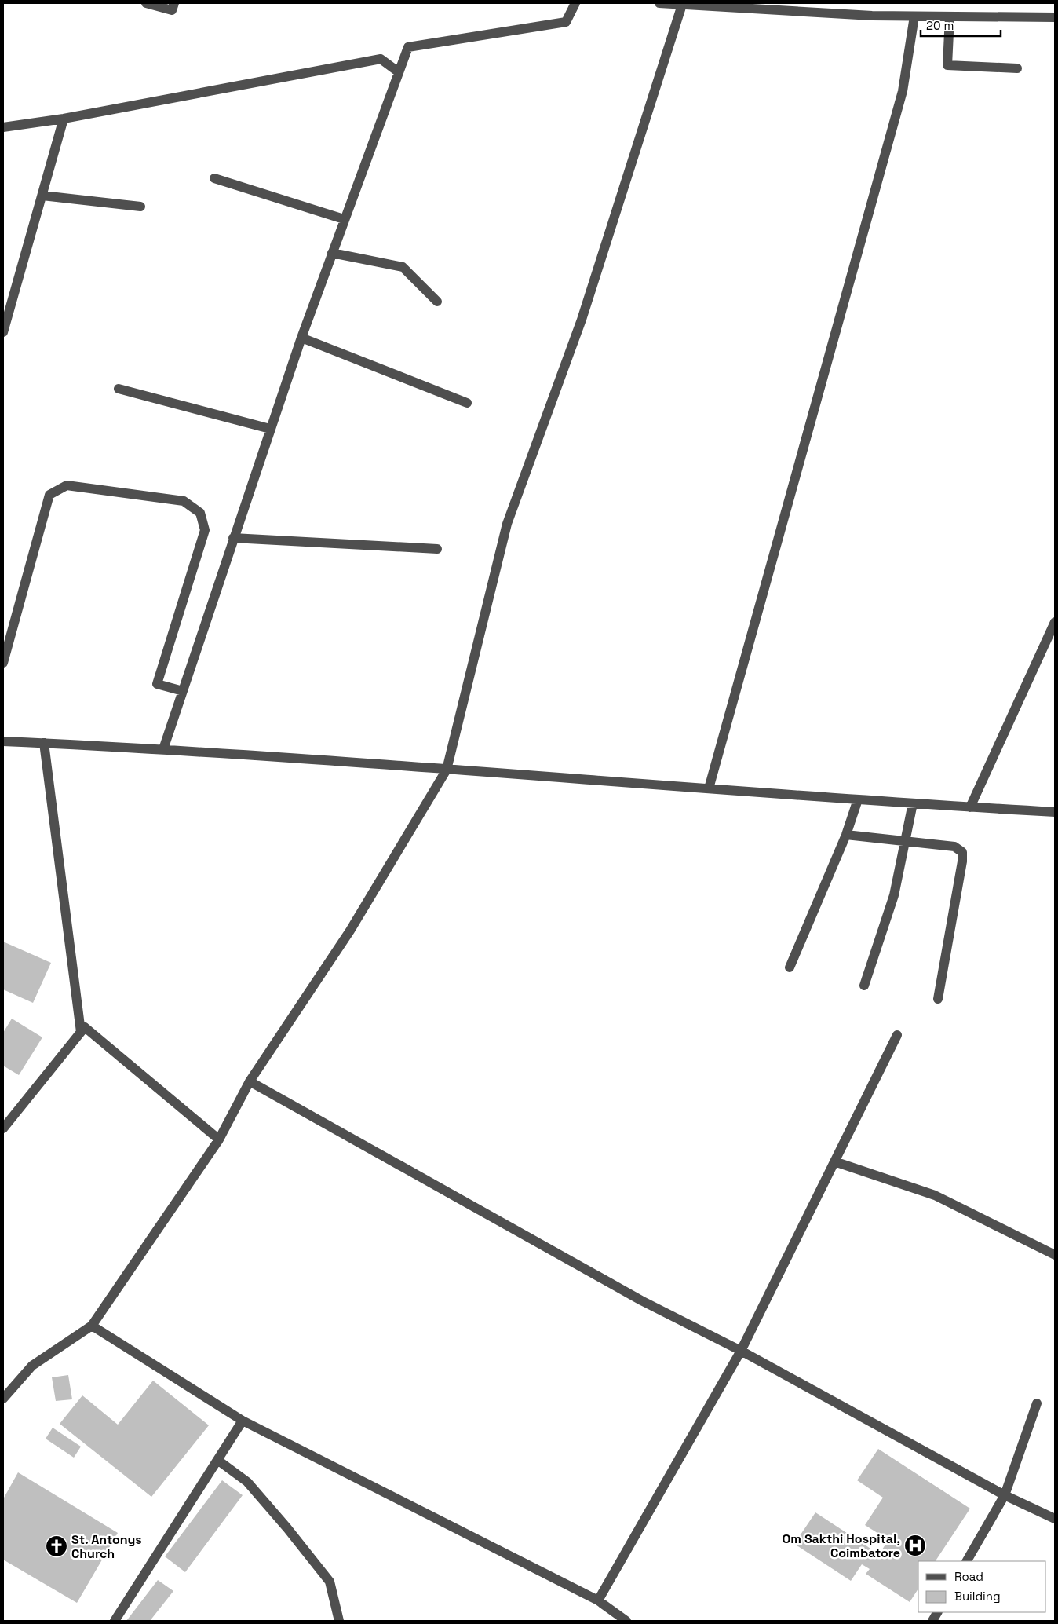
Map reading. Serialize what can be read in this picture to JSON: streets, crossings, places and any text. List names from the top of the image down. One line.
{"places":{"hospital":["Om Sakthi Hospital, Coimbatore"],"church":["St. Antonys Church"]},"legend":["Road","Building"],"scale_bar":"20 m"}
